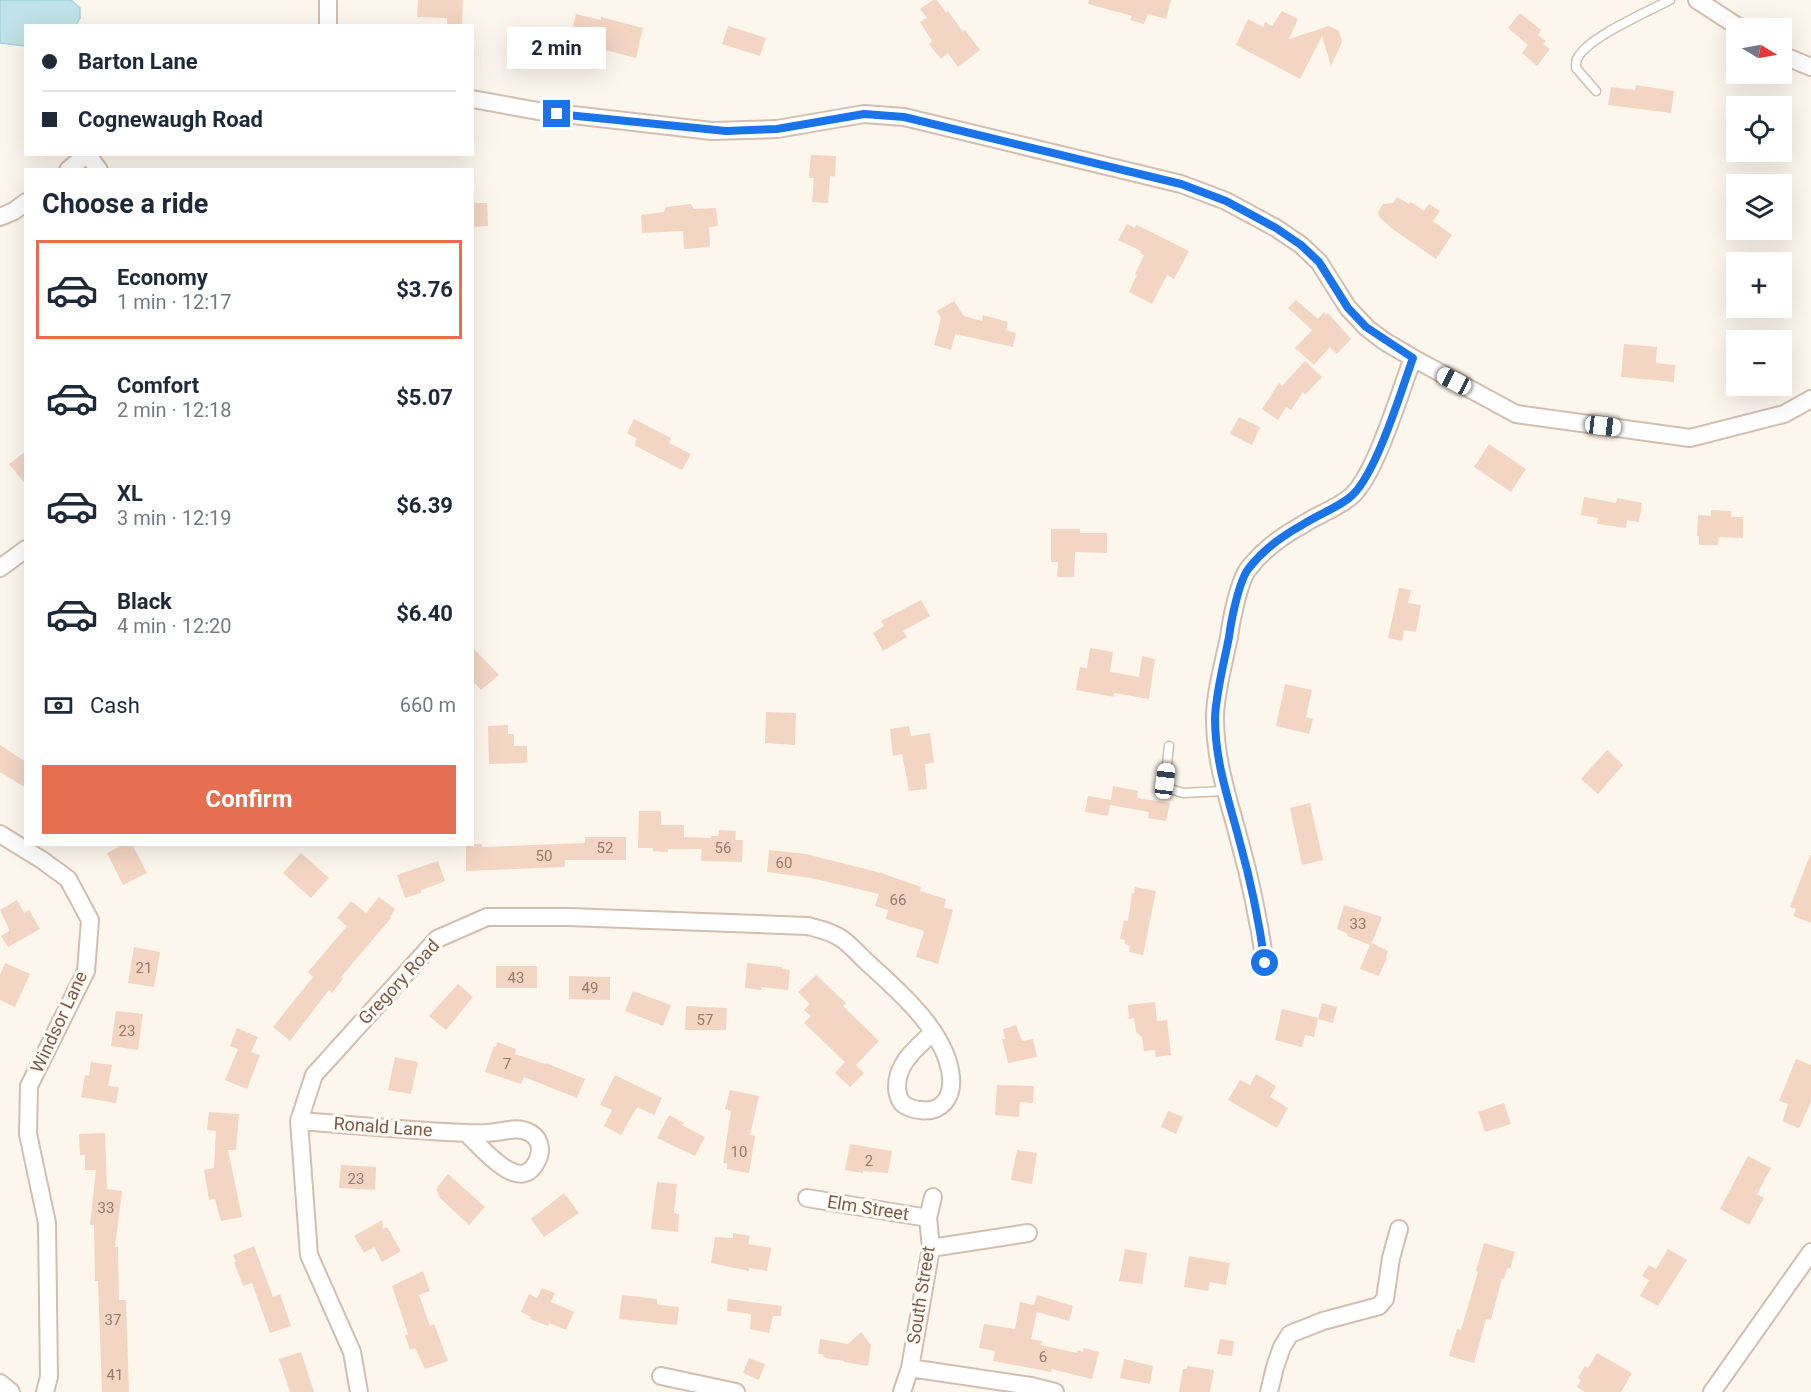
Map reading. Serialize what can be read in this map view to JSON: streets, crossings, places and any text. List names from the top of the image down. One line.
{"streets":{"street":["Gregory Road","Windsor Lane","Ronald Lane","Elm Street","South Street"]},"crossings":[["Gregory Road","Ronald Lane"],["Elm Street","South Street"]],"house_numbers":["52","56","50","60","66","33","21","43","49","57","23","7","10","2","23","33","37","6","41"],"north":"right","page":{"map_buttons":["+","−"],"banner":["Barton Lane","Cognewaugh Road"],"bubble":"2 min","heading":"Choose a ride","list":[{"name":"Economy","note":"1 min · 12:17","value":"$3.76"},{"name":"Comfort","note":"2 min · 12:18","value":"$5.07"},{"name":"XL","note":"3 min · 12:19","value":"$6.39"},{"name":"Black","note":"4 min · 12:20","value":"$6.40"}],"pay":["Cash","660 m"],"buttons":"Confirm"}}
